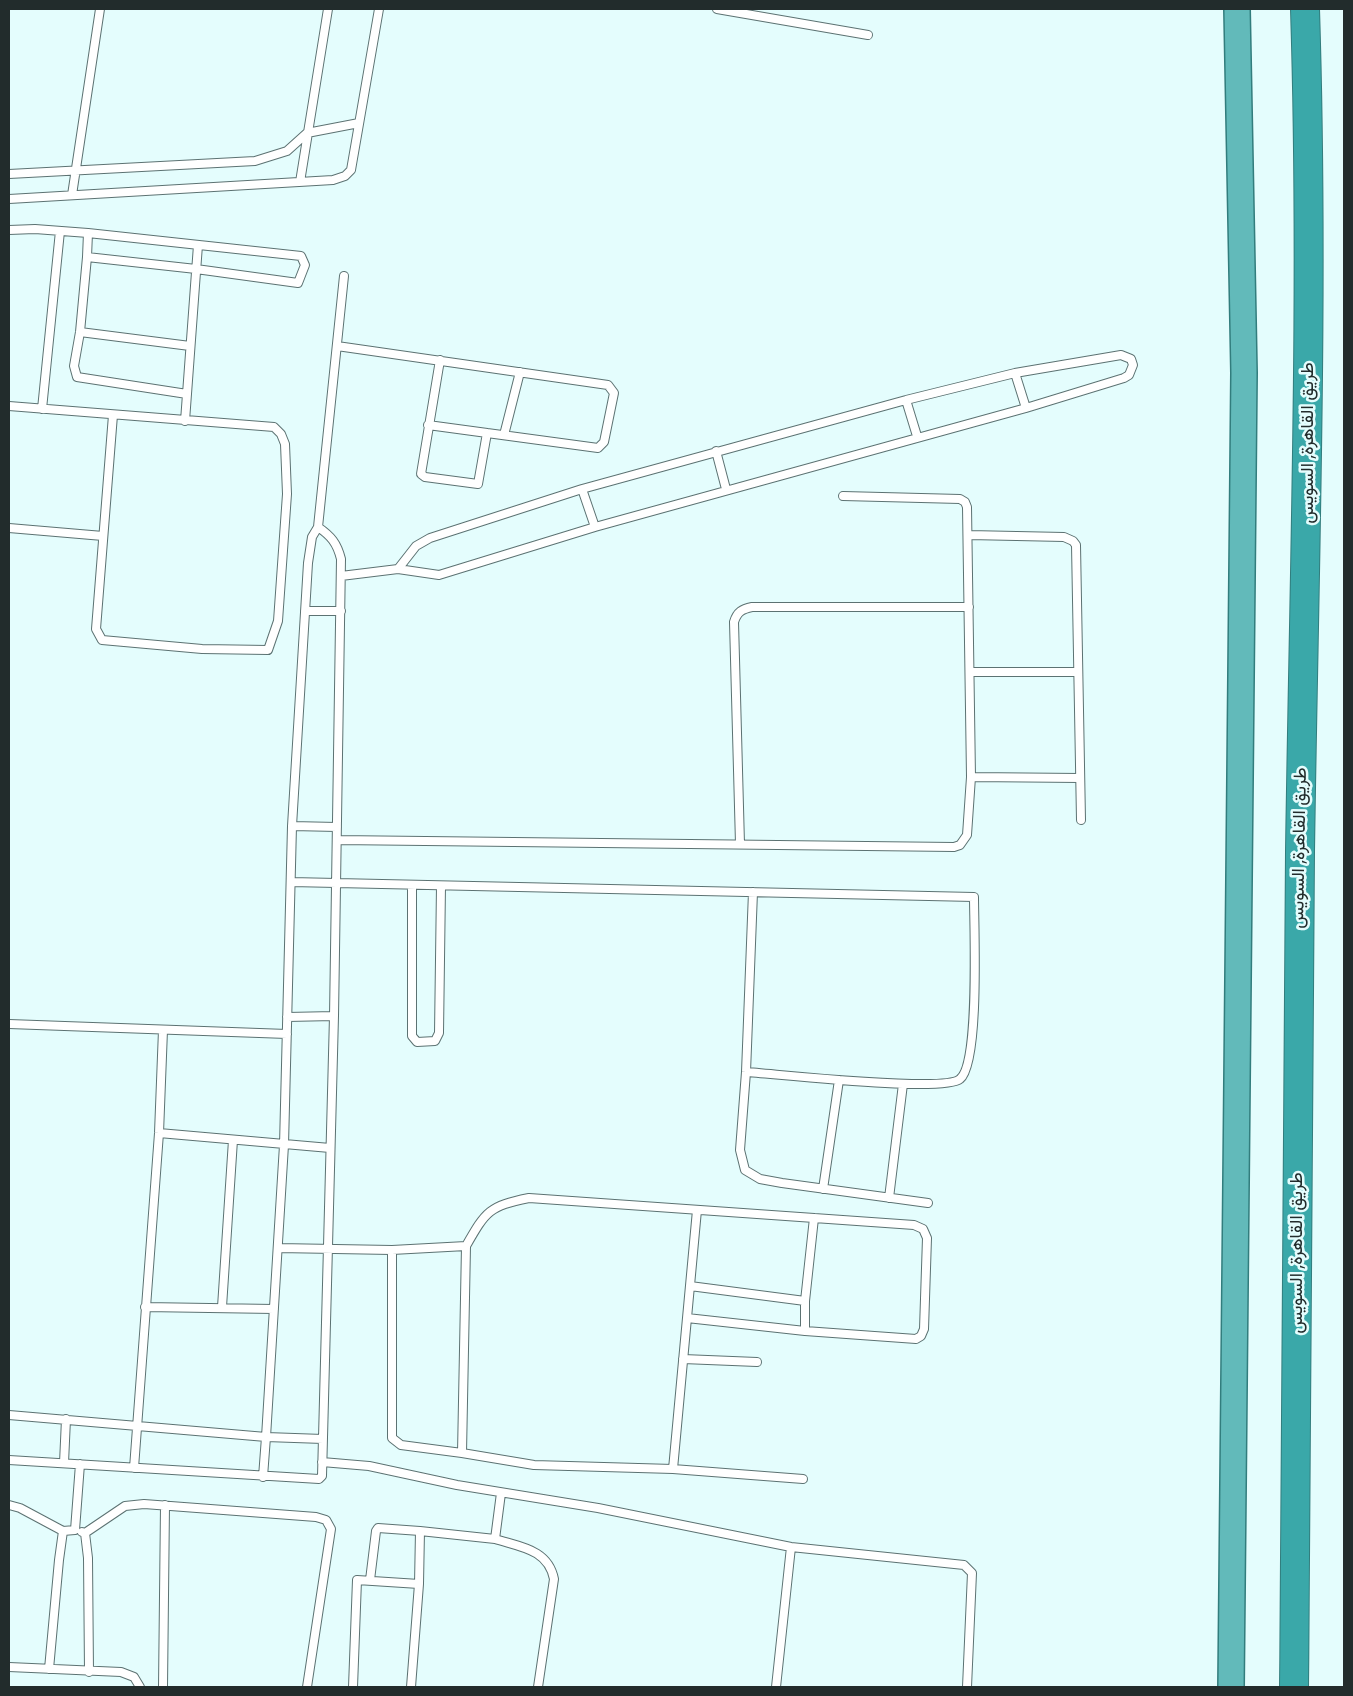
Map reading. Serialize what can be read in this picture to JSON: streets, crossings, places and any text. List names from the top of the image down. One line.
{"streets":{"highway":["طريق القاهرة, السويس"]}}
